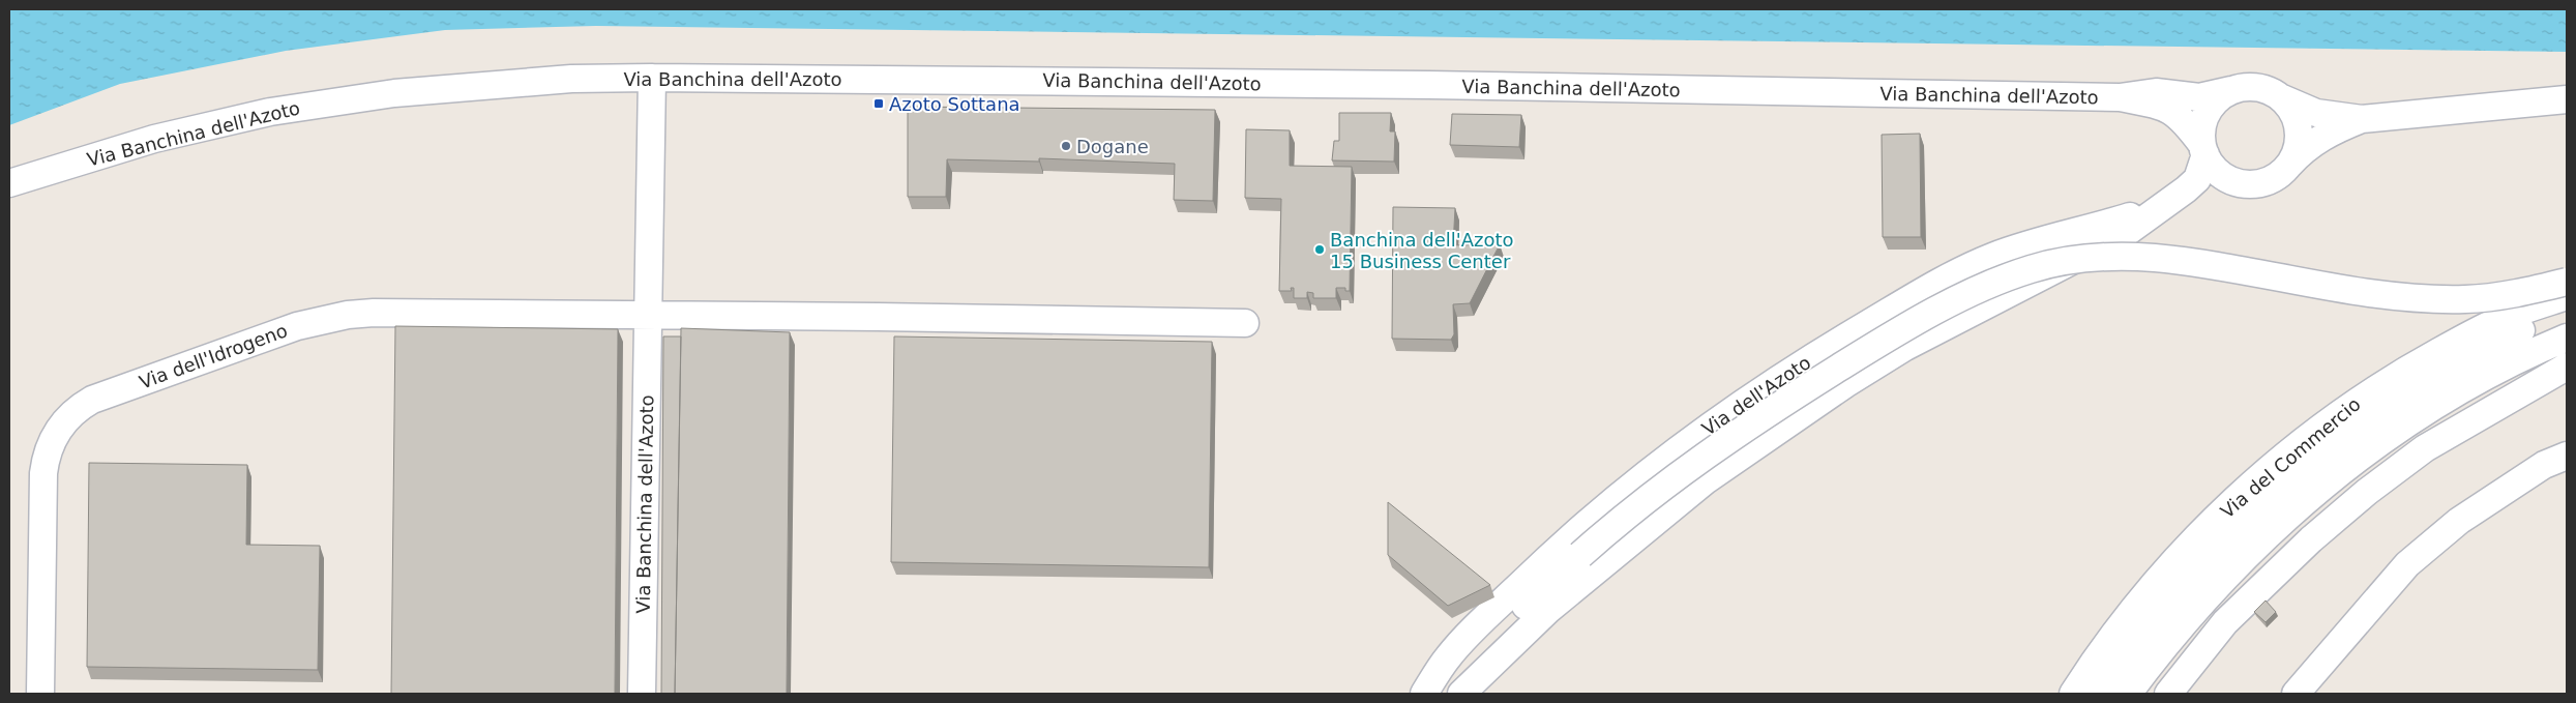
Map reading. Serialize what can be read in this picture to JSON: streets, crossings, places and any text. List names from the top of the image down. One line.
{"streets":{"street":["Via Banchina dell'Azoto","Via dell'Idrogeno","Via dell'Azoto","Via del Commercio"]},"crossings":[["Via Banchina dell'Azoto","Via dell'Idrogeno"]],"places":{"transit":["Azoto Sottana"],"other":["Dogane","Banchina dell'Azoto 15 Business Center"]}}
